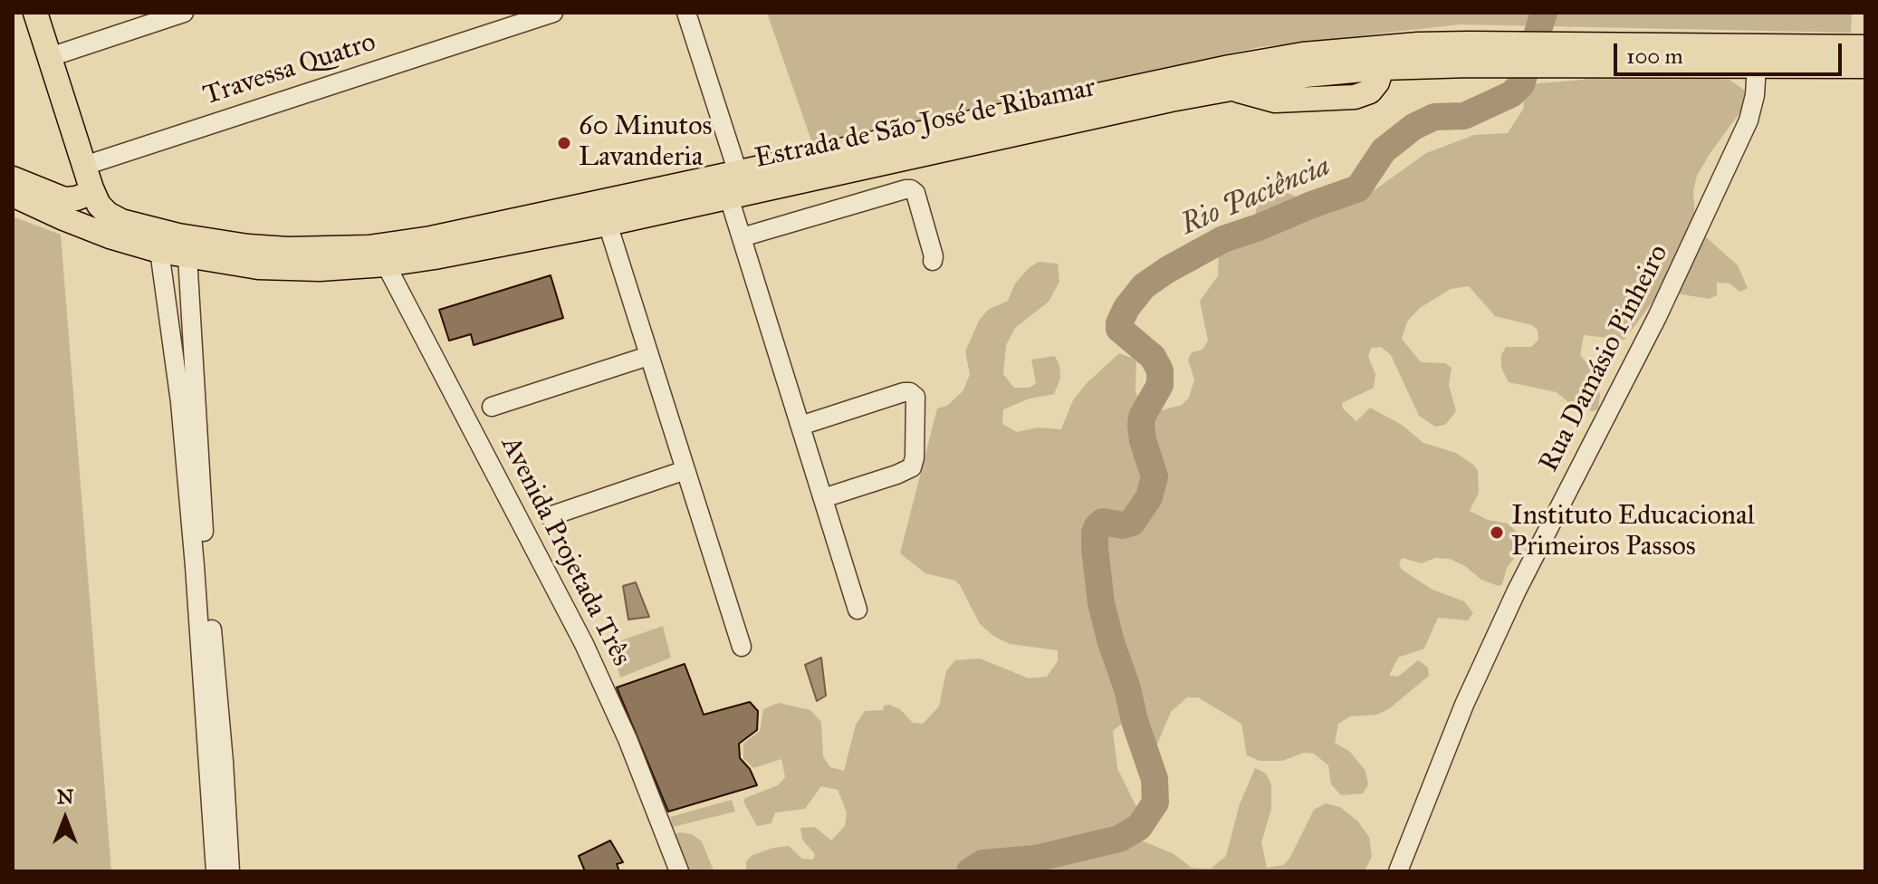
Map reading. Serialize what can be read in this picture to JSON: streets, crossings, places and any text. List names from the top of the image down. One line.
{"streets":{"main road":["Estrada de São José de Ribamar"],"street":["Travessa Quatro","Rua Damásio Pinheiro","Avenida Projetada Três"]},"crossings":[["Travessa Quatro","Estrada de São José de Ribamar"],["Estrada de São José de Ribamar","Rua Damásio Pinheiro"],["Estrada de São José de Ribamar","Avenida Projetada Três"]],"water":["Rio Paciência"],"places":["60 Minutos Lavanderia","Instituto Educacional Primeiros Passos"],"scale_bar":"100 m","north":"top"}
